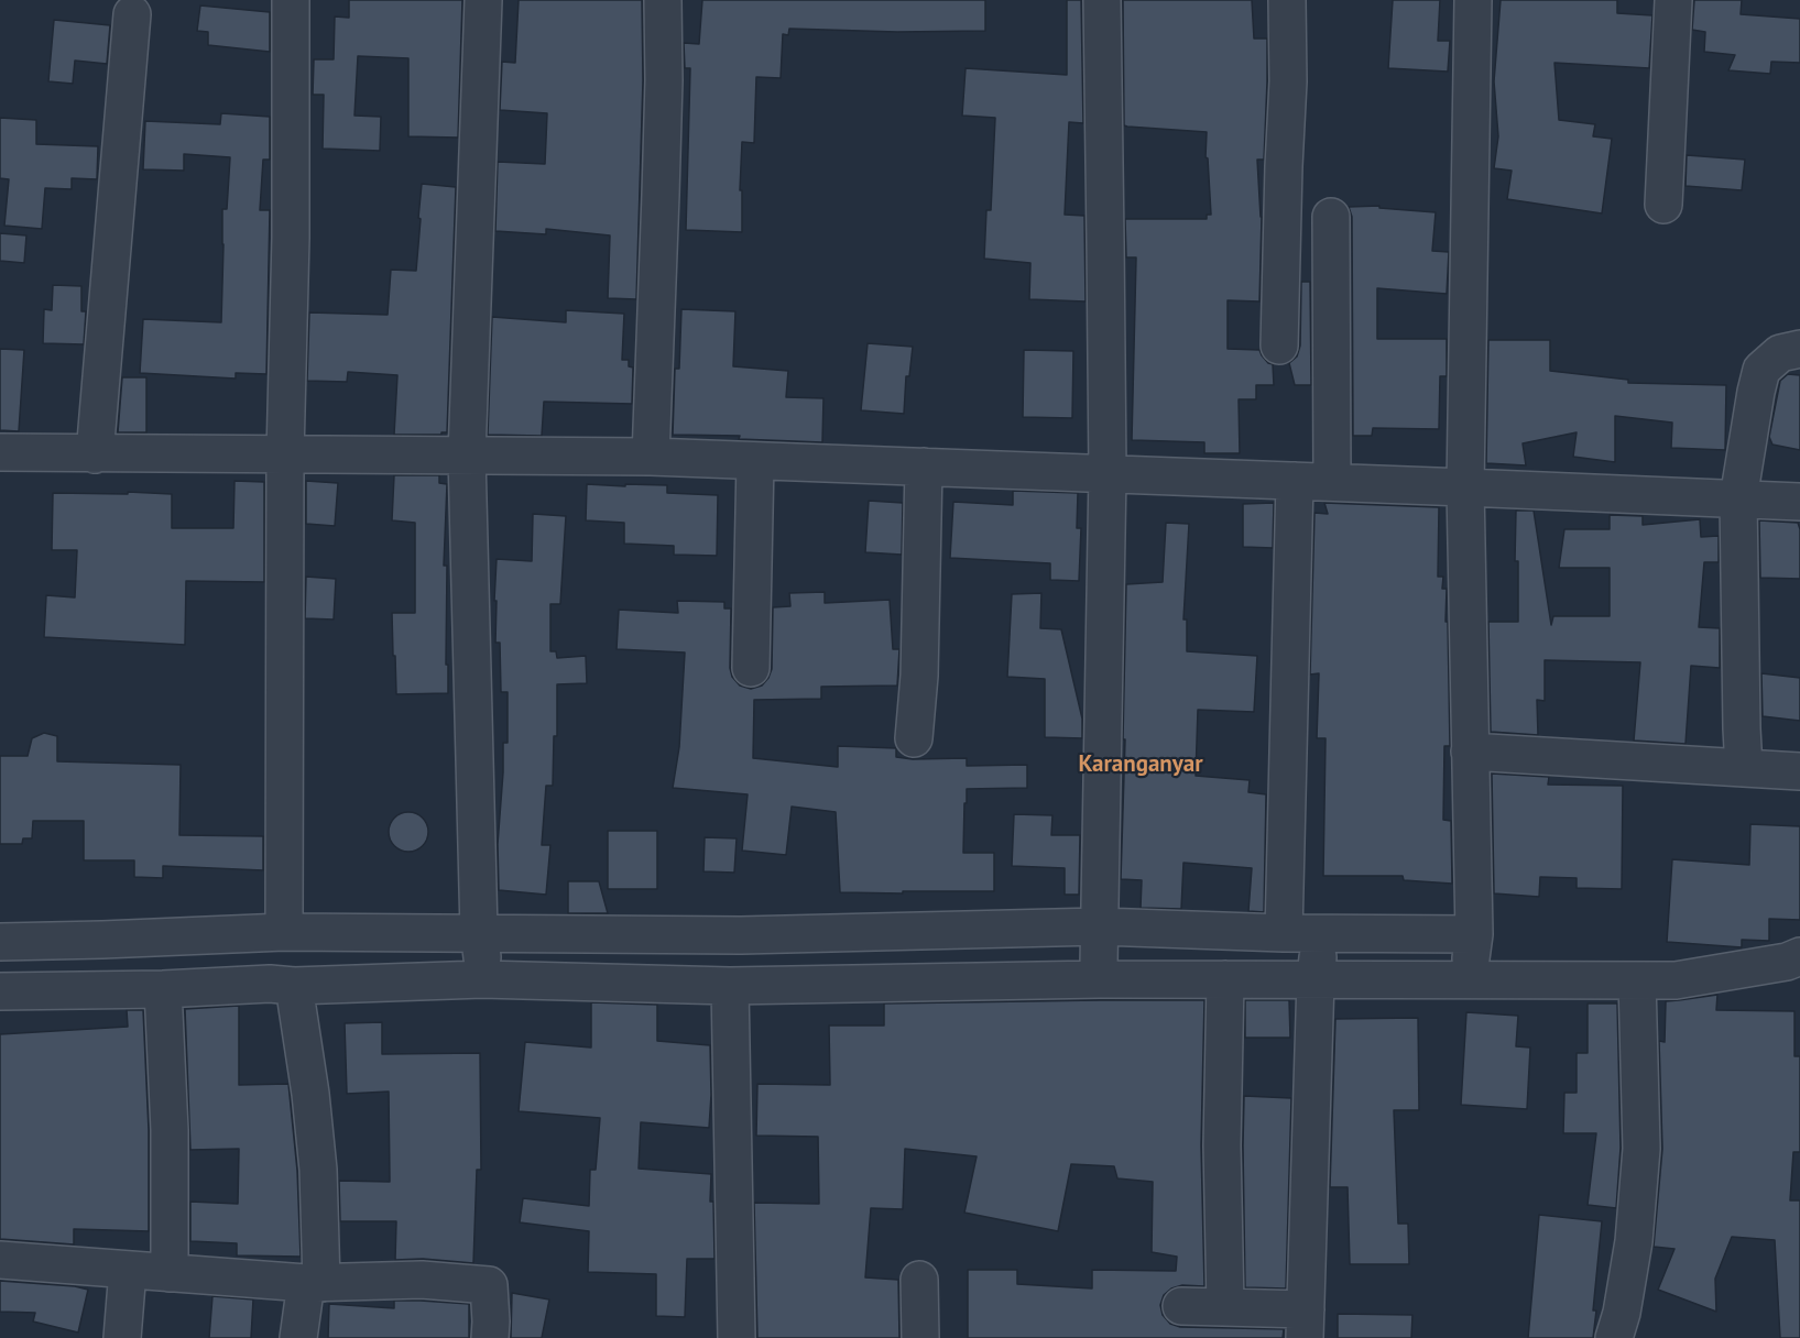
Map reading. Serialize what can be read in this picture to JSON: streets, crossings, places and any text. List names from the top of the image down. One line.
{"districts":["Karanganyar"]}
